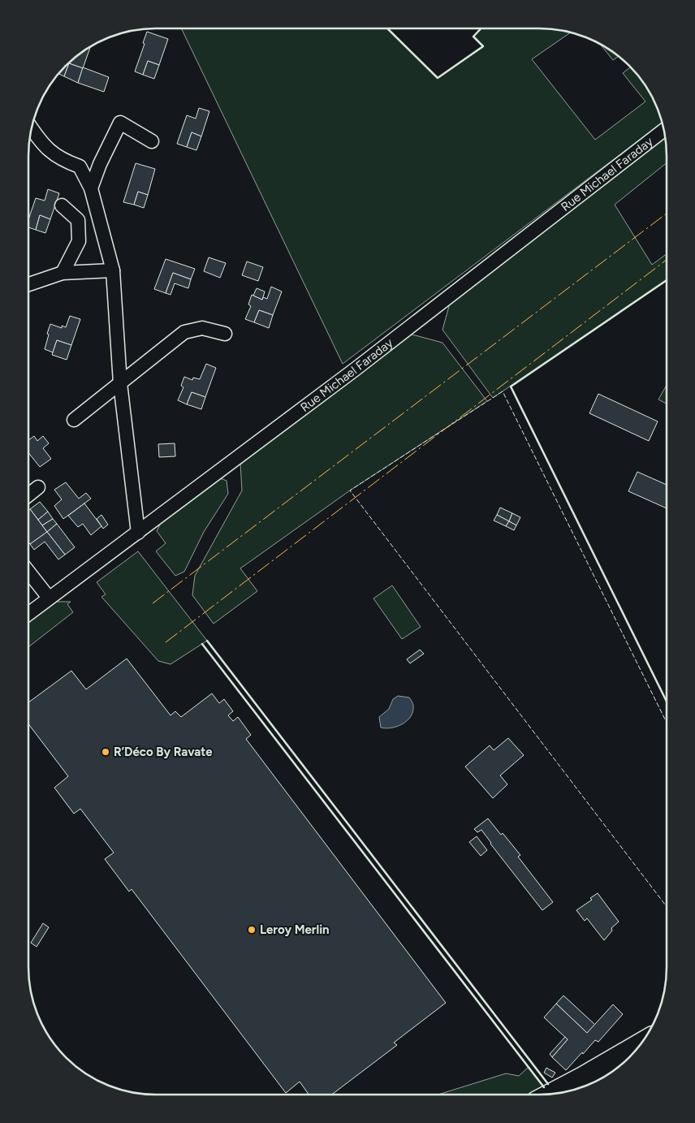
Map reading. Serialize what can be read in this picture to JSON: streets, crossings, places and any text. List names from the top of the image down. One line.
{"streets":{"street":["Rue Michael Faraday"]},"places":["R’Déco By Ravate","Leroy Merlin"]}
